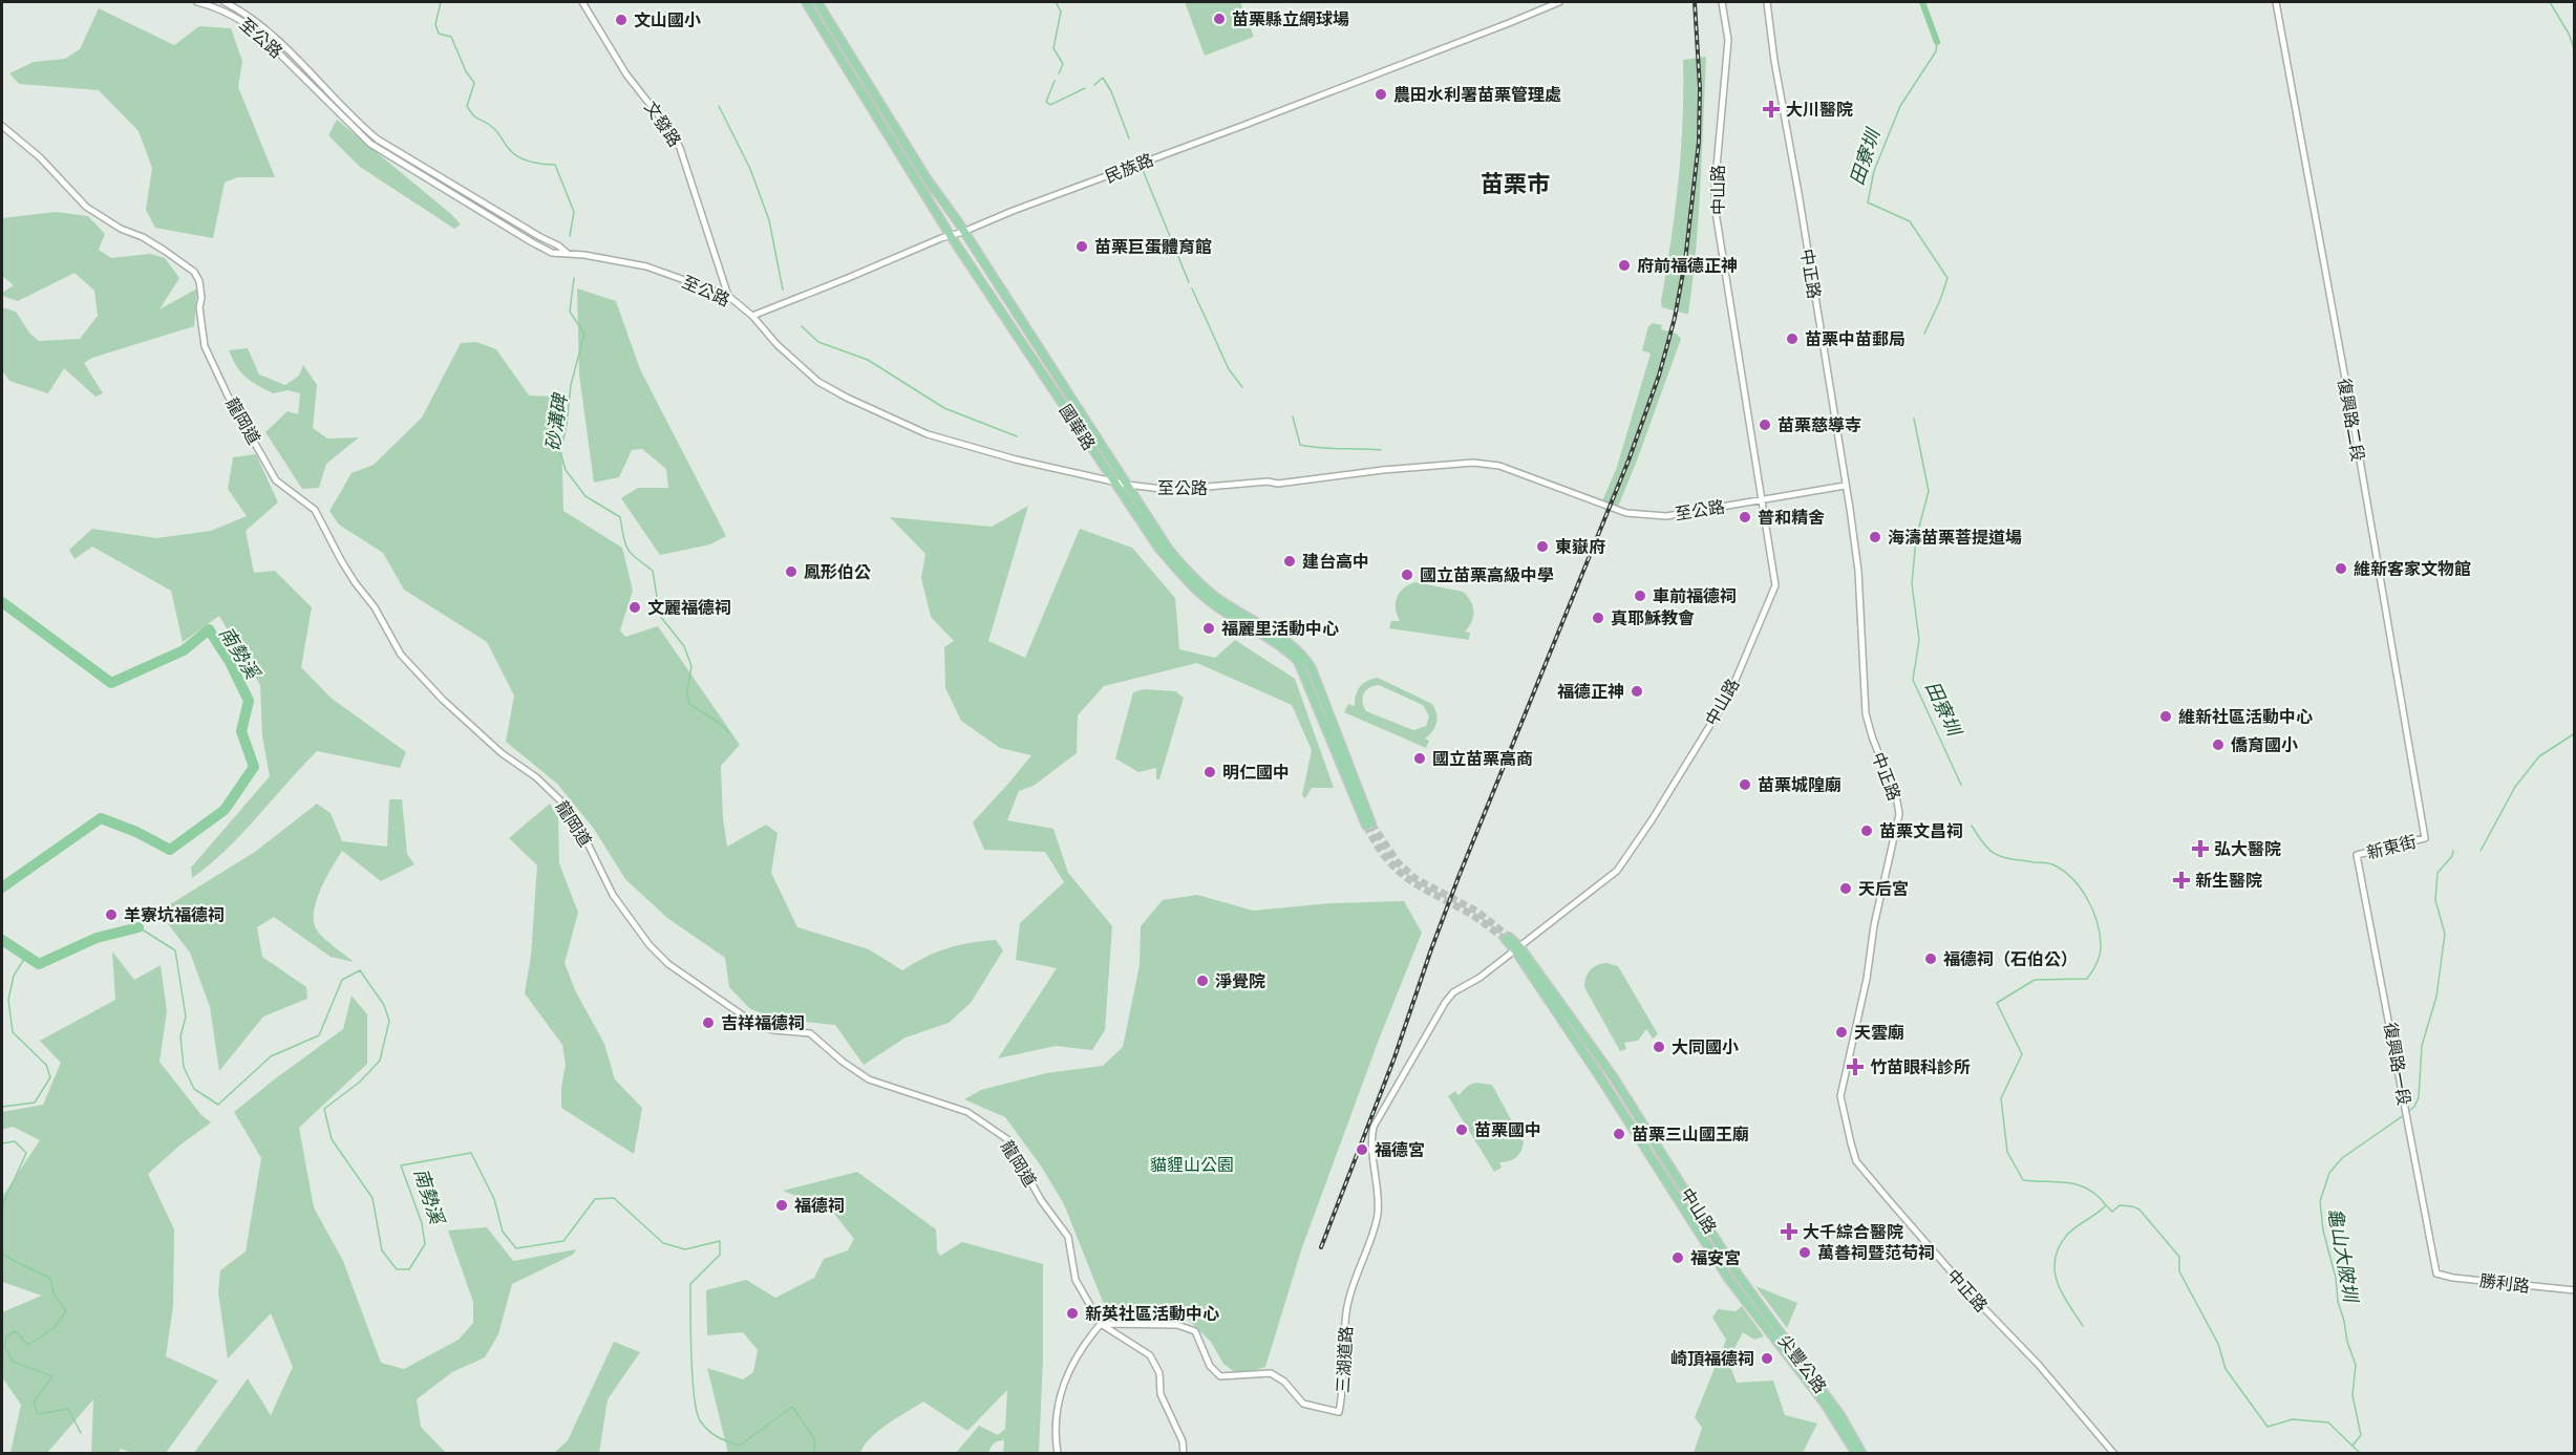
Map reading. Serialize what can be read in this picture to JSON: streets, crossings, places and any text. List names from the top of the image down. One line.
{"streets":{"main road":["中山路","國華路","尖豐公路"],"street":["至公路","文發路","民族路","中正路","復興路二段","龍岡道","新東街","復興路一段","勝利路","三湖道路"]},"crossings":[["至公路","文發路"],["至公路","民族路"],["至公路","中山路"],["至公路","中正路"],["至公路","國華路"],["民族路","國華路"],["中山路","三湖道路"],["中山路","尖豐公路"],["復興路二段","新東街"],["龍岡道","三湖道路"],["新東街","復興路一段"],["復興路一段","勝利路"]],"districts":["苗栗市"],"water":["田寮圳","砂溝碑","南勢溪","龜山大陂圳"],"parks":["貓貍山公園"],"places":{"other":["苗栗縣立網球場","文山國小","農田水利署苗栗管理處","苗栗巨蛋體育館","府前福德正神","苗栗中苗郵局","苗栗慈導寺","普和精舍","海濤苗栗菩提道場","東嶽府","建台高中","維新客家文物館","鳳形伯公","國立苗栗高級中學","車前福德祠","文麗福德祠","真耶穌教會","福麗里活動中心","福德正神","維新社區活動中心","僑育國小","國立苗栗高商","明仁國中","苗栗城隍廟","苗栗文昌祠","天后宮","羊寮坑福德祠","福德祠（石伯公）","淨覺院","吉祥福德祠","天雲廟","大同國小","苗栗國中","苗栗三山國王廟","福德宮","福德祠","萬善祠暨范苟祠","福安宮","新英社區活動中心","崎頂福德祠"],"health":["大川醫院","弘大醫院","新生醫院","竹苗眼科診所","大千綜合醫院"]}}
